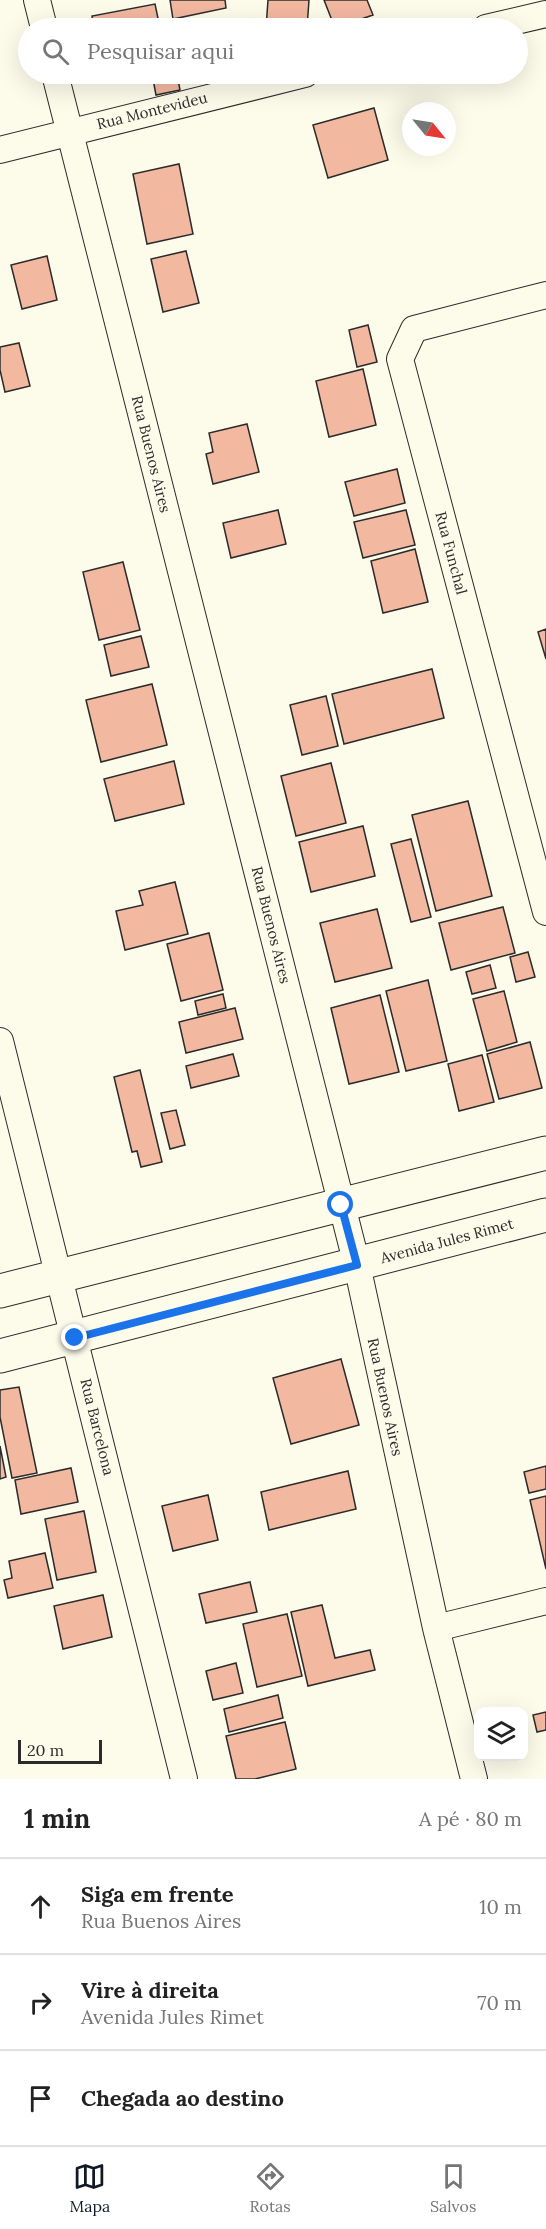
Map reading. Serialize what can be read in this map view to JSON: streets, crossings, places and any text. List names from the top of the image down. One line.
{"streets":{"main road":["Avenida Jules Rimet"],"street":["Rua Montevideu","Rua Buenos Aires","Rua Funchal","Rua Barcelona"]},"crossings":[["Rua Montevideu","Rua Buenos Aires"],["Rua Buenos Aires","Avenida Jules Rimet"],["Avenida Jules Rimet","Rua Barcelona"]],"scale_bar":"20 m","north":"bottom right","page":{"search":"Pesquisar aqui","scale":"20 m","heading":["1 min","A pé · 80 m"],"list":[["Siga em frente","Rua Buenos Aires","10 m"],["Vire à direita","Avenida Jules Rimet","70 m"],"Chegada ao destino"],"nav":["Mapa","Rotas","Salvos"]}}
